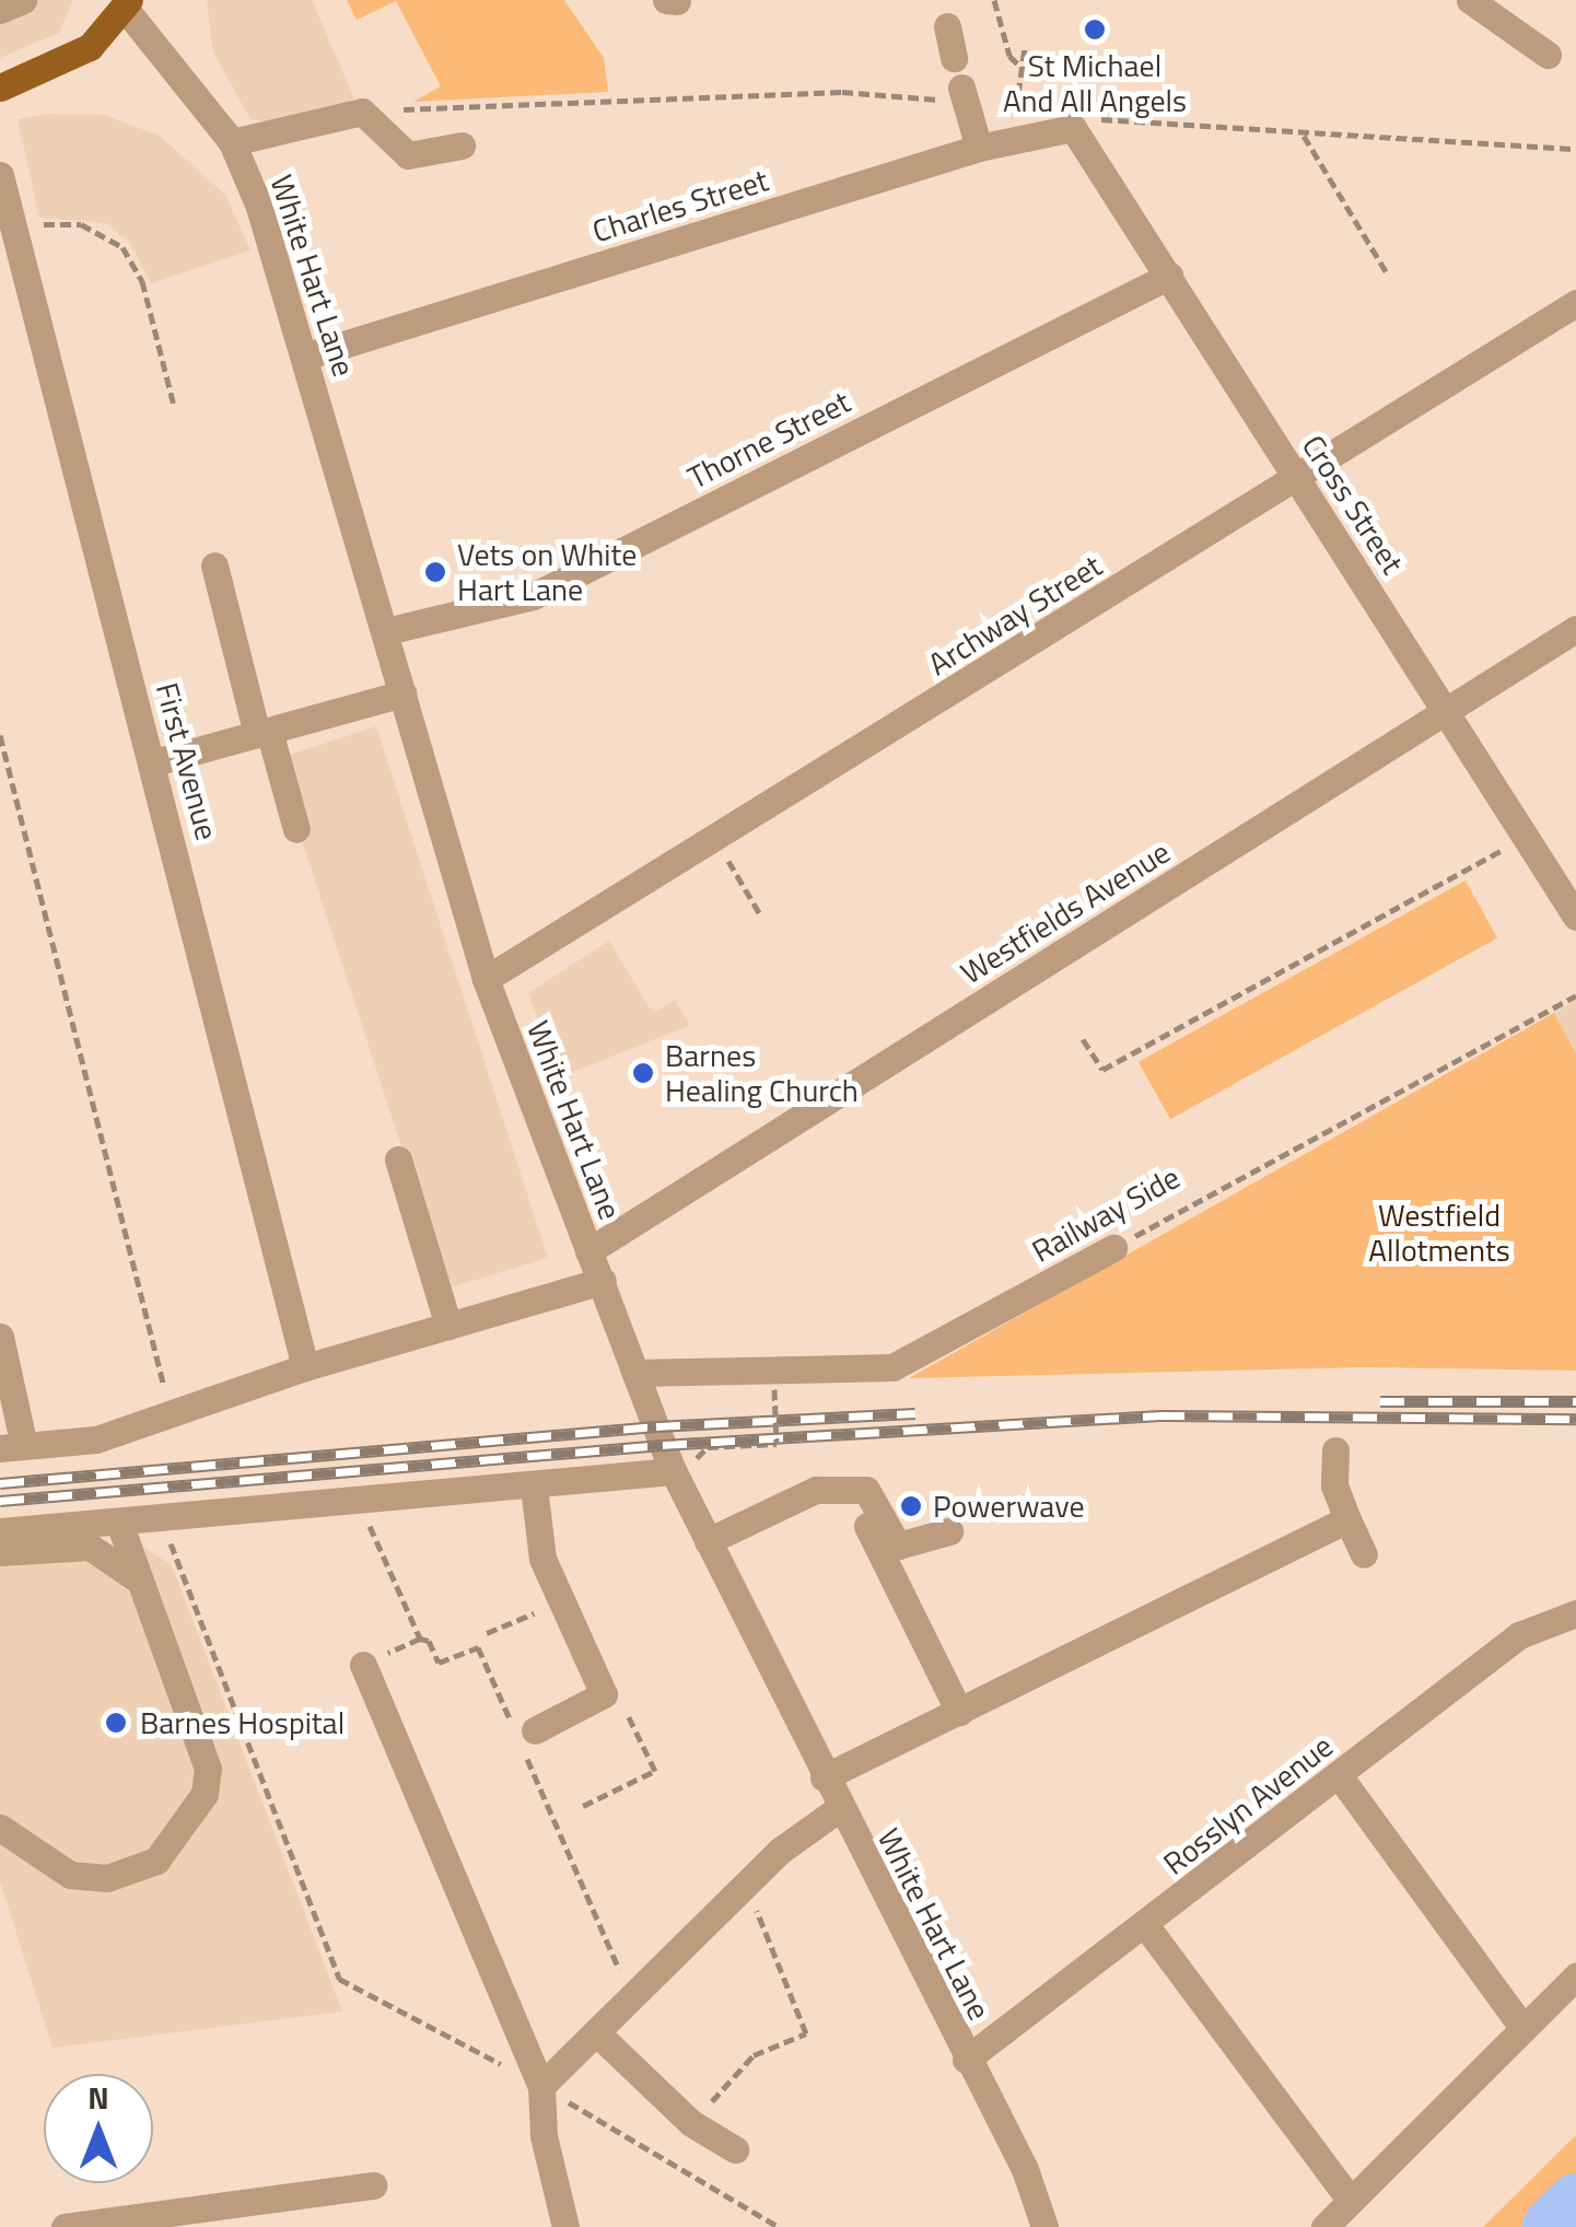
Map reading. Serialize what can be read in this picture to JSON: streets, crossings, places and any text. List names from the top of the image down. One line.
{"streets":{"street":["Charles Street","White Hart Lane","Thorne Street","Cross Street","Archway Street","First Avenue","Westfields Avenue","Railway Side","Rosslyn Avenue"]},"crossings":[["Charles Street","White Hart Lane"],["Charles Street","Cross Street"],["White Hart Lane","Thorne Street"],["White Hart Lane","Archway Street"],["White Hart Lane","Westfields Avenue"],["White Hart Lane","Railway Side"],["White Hart Lane","Rosslyn Avenue"],["Thorne Street","Cross Street"],["Cross Street","Archway Street"],["Cross Street","Westfields Avenue"]],"parks":["Westfield Allotments"],"places":["St Michael And All Angels","Vets on White Hart Lane","Barnes Healing Church","Powerwave","Barnes Hospital"],"north":"top"}
